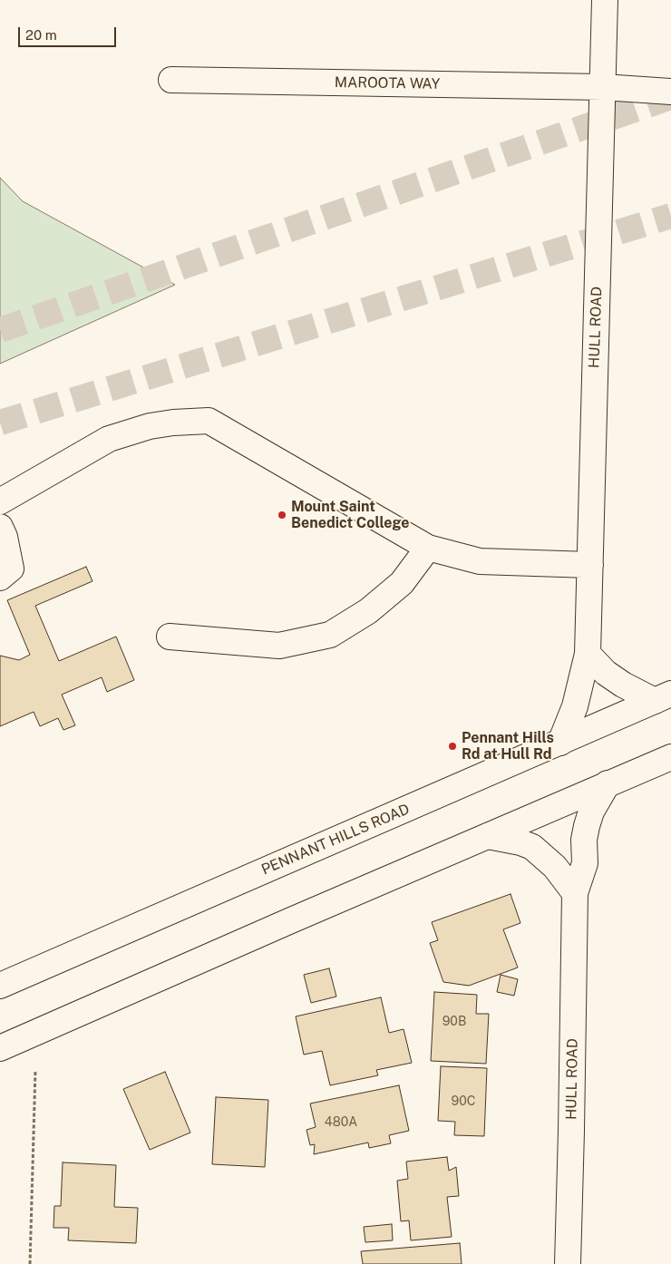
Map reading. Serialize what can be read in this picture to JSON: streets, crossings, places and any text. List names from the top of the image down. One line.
{"streets":{"main road":["MAROOTA WAY","HULL ROAD","PENNANT HILLS ROAD"]},"crossings":[["MAROOTA WAY","HULL ROAD"],["HULL ROAD","PENNANT HILLS ROAD"]],"places":["Mount Saint Benedict College","Pennant Hills Rd at Hull Rd"],"house_numbers":["90B","90C","480A"],"scale_bar":"20 m"}
